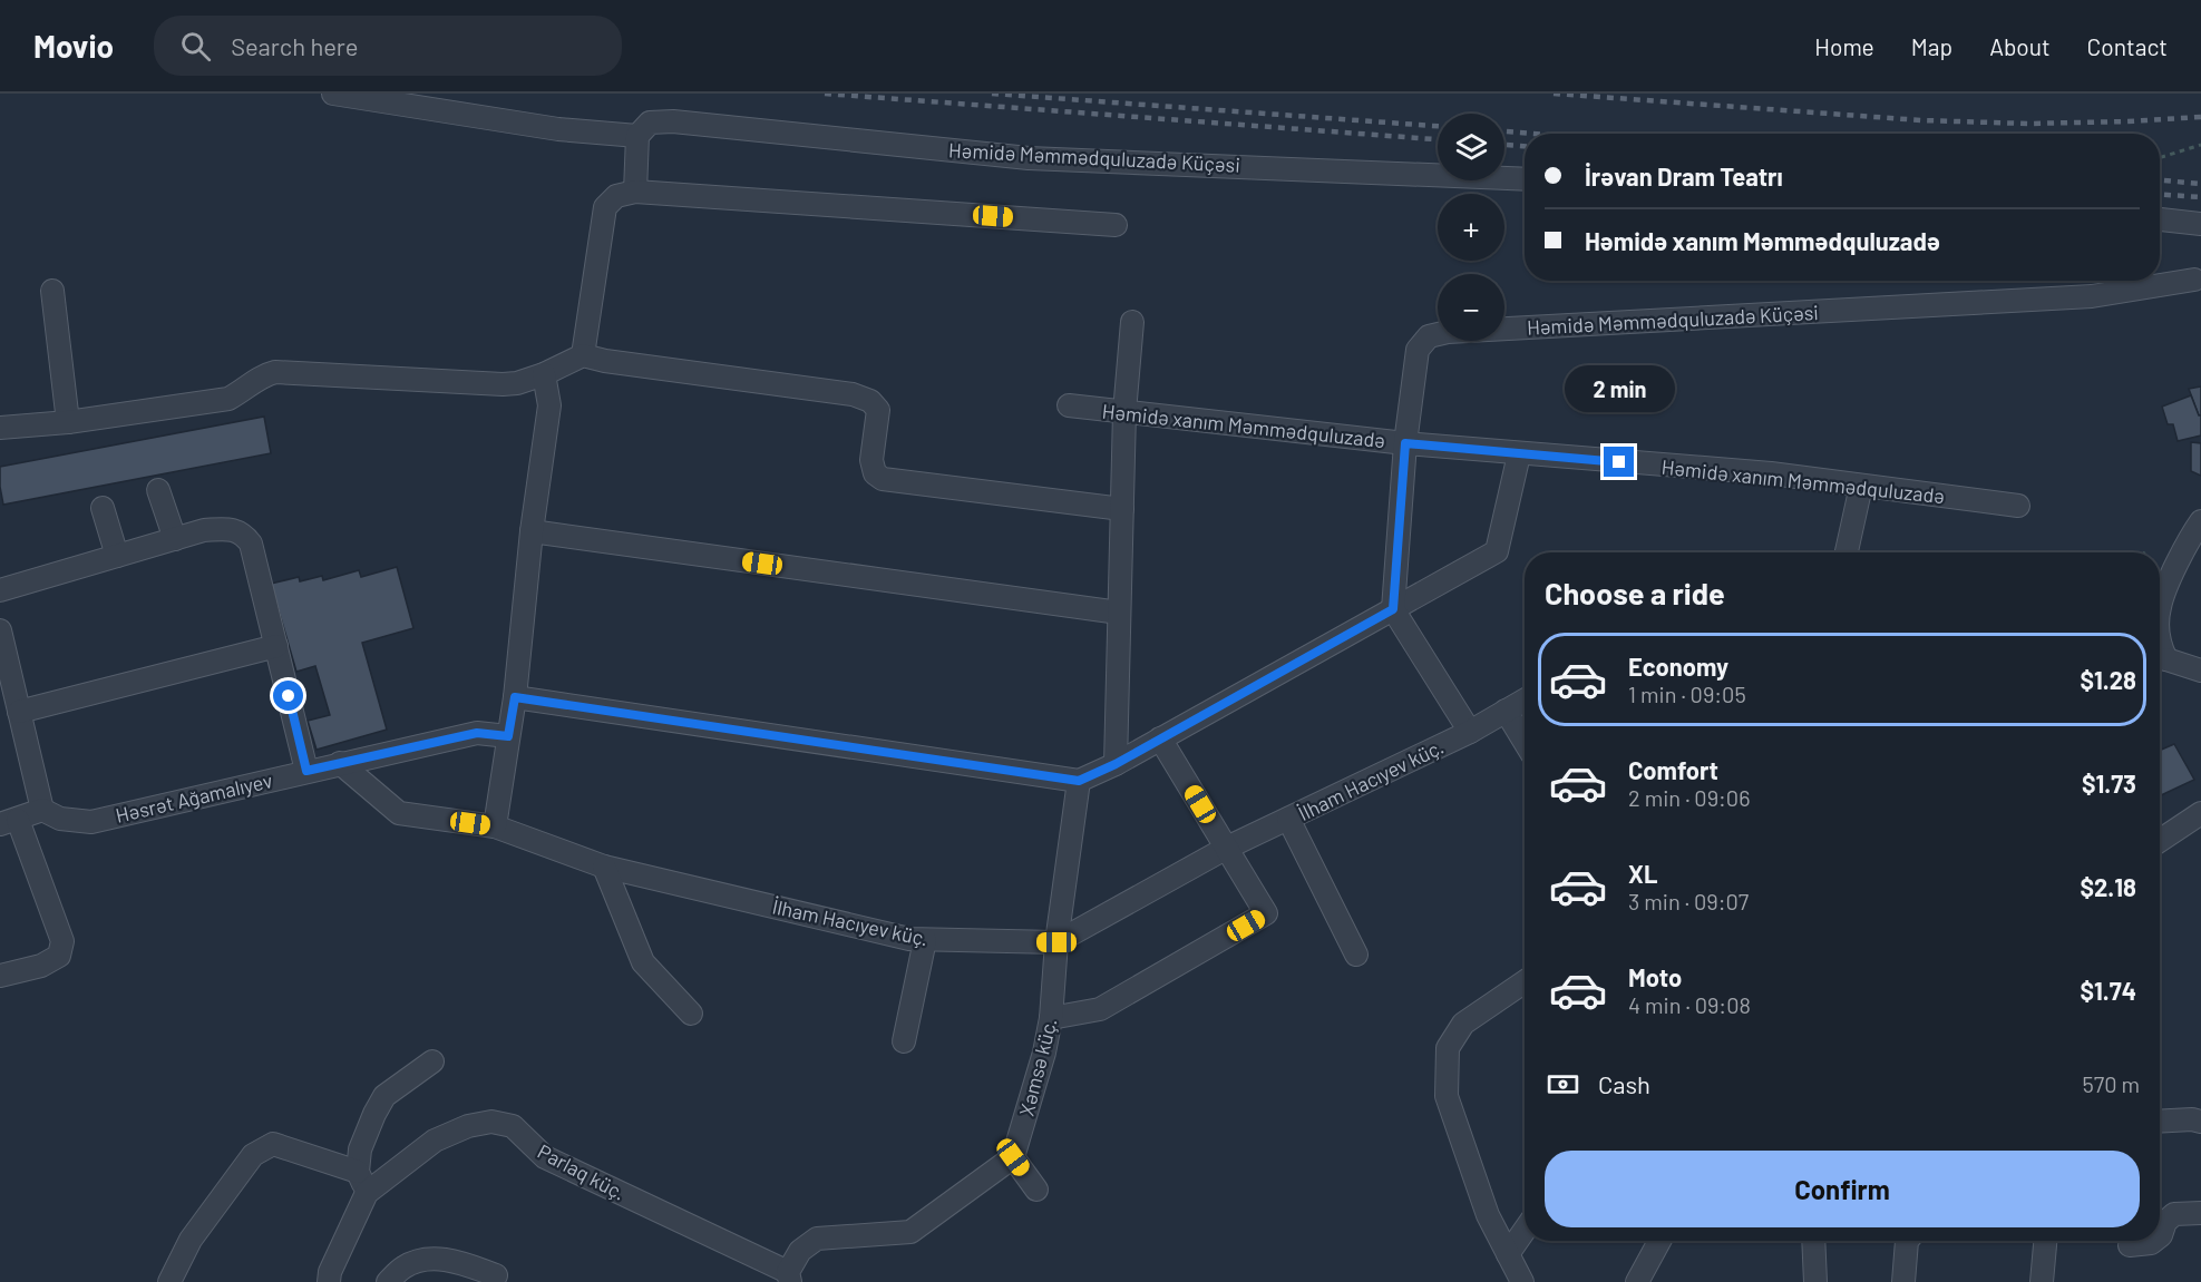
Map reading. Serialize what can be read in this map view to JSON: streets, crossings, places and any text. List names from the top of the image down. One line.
{"streets":{"street":["Həmidə Məmmədquluzadə Küçəsi","Həmidə xanım Məmmədquluzadə","İlham Hacıyev küç.","Həsrət Ağamalıyev","Xəmsə küç.","Parlaq küç."]},"crossings":[["Həmidə Məmmədquluzadə Küçəsi","Həmidə xanım Məmmədquluzadə"],["İlham Hacıyev küç.","Həsrət Ağamalıyev"],["İlham Hacıyev küç.","Xəmsə küç."]],"page":{"header":"Movio","search":"Search here","nav":["Home","Map","About","Contact"],"map_buttons":["+","−"],"banner":["İrəvan Dram Teatrı","Həmidə xanım Məmmədquluzadə"],"bubble":"2 min","heading":"Choose a ride","list":[{"name":"Economy","note":"1 min · 09:05","value":"$1.28"},{"name":"Comfort","note":"2 min · 09:06","value":"$1.73"},{"name":"XL","note":"3 min · 09:07","value":"$2.18"},{"name":"Moto","note":"4 min · 09:08","value":"$1.74"}],"pay":["Cash","570 m"],"buttons":"Confirm"}}
